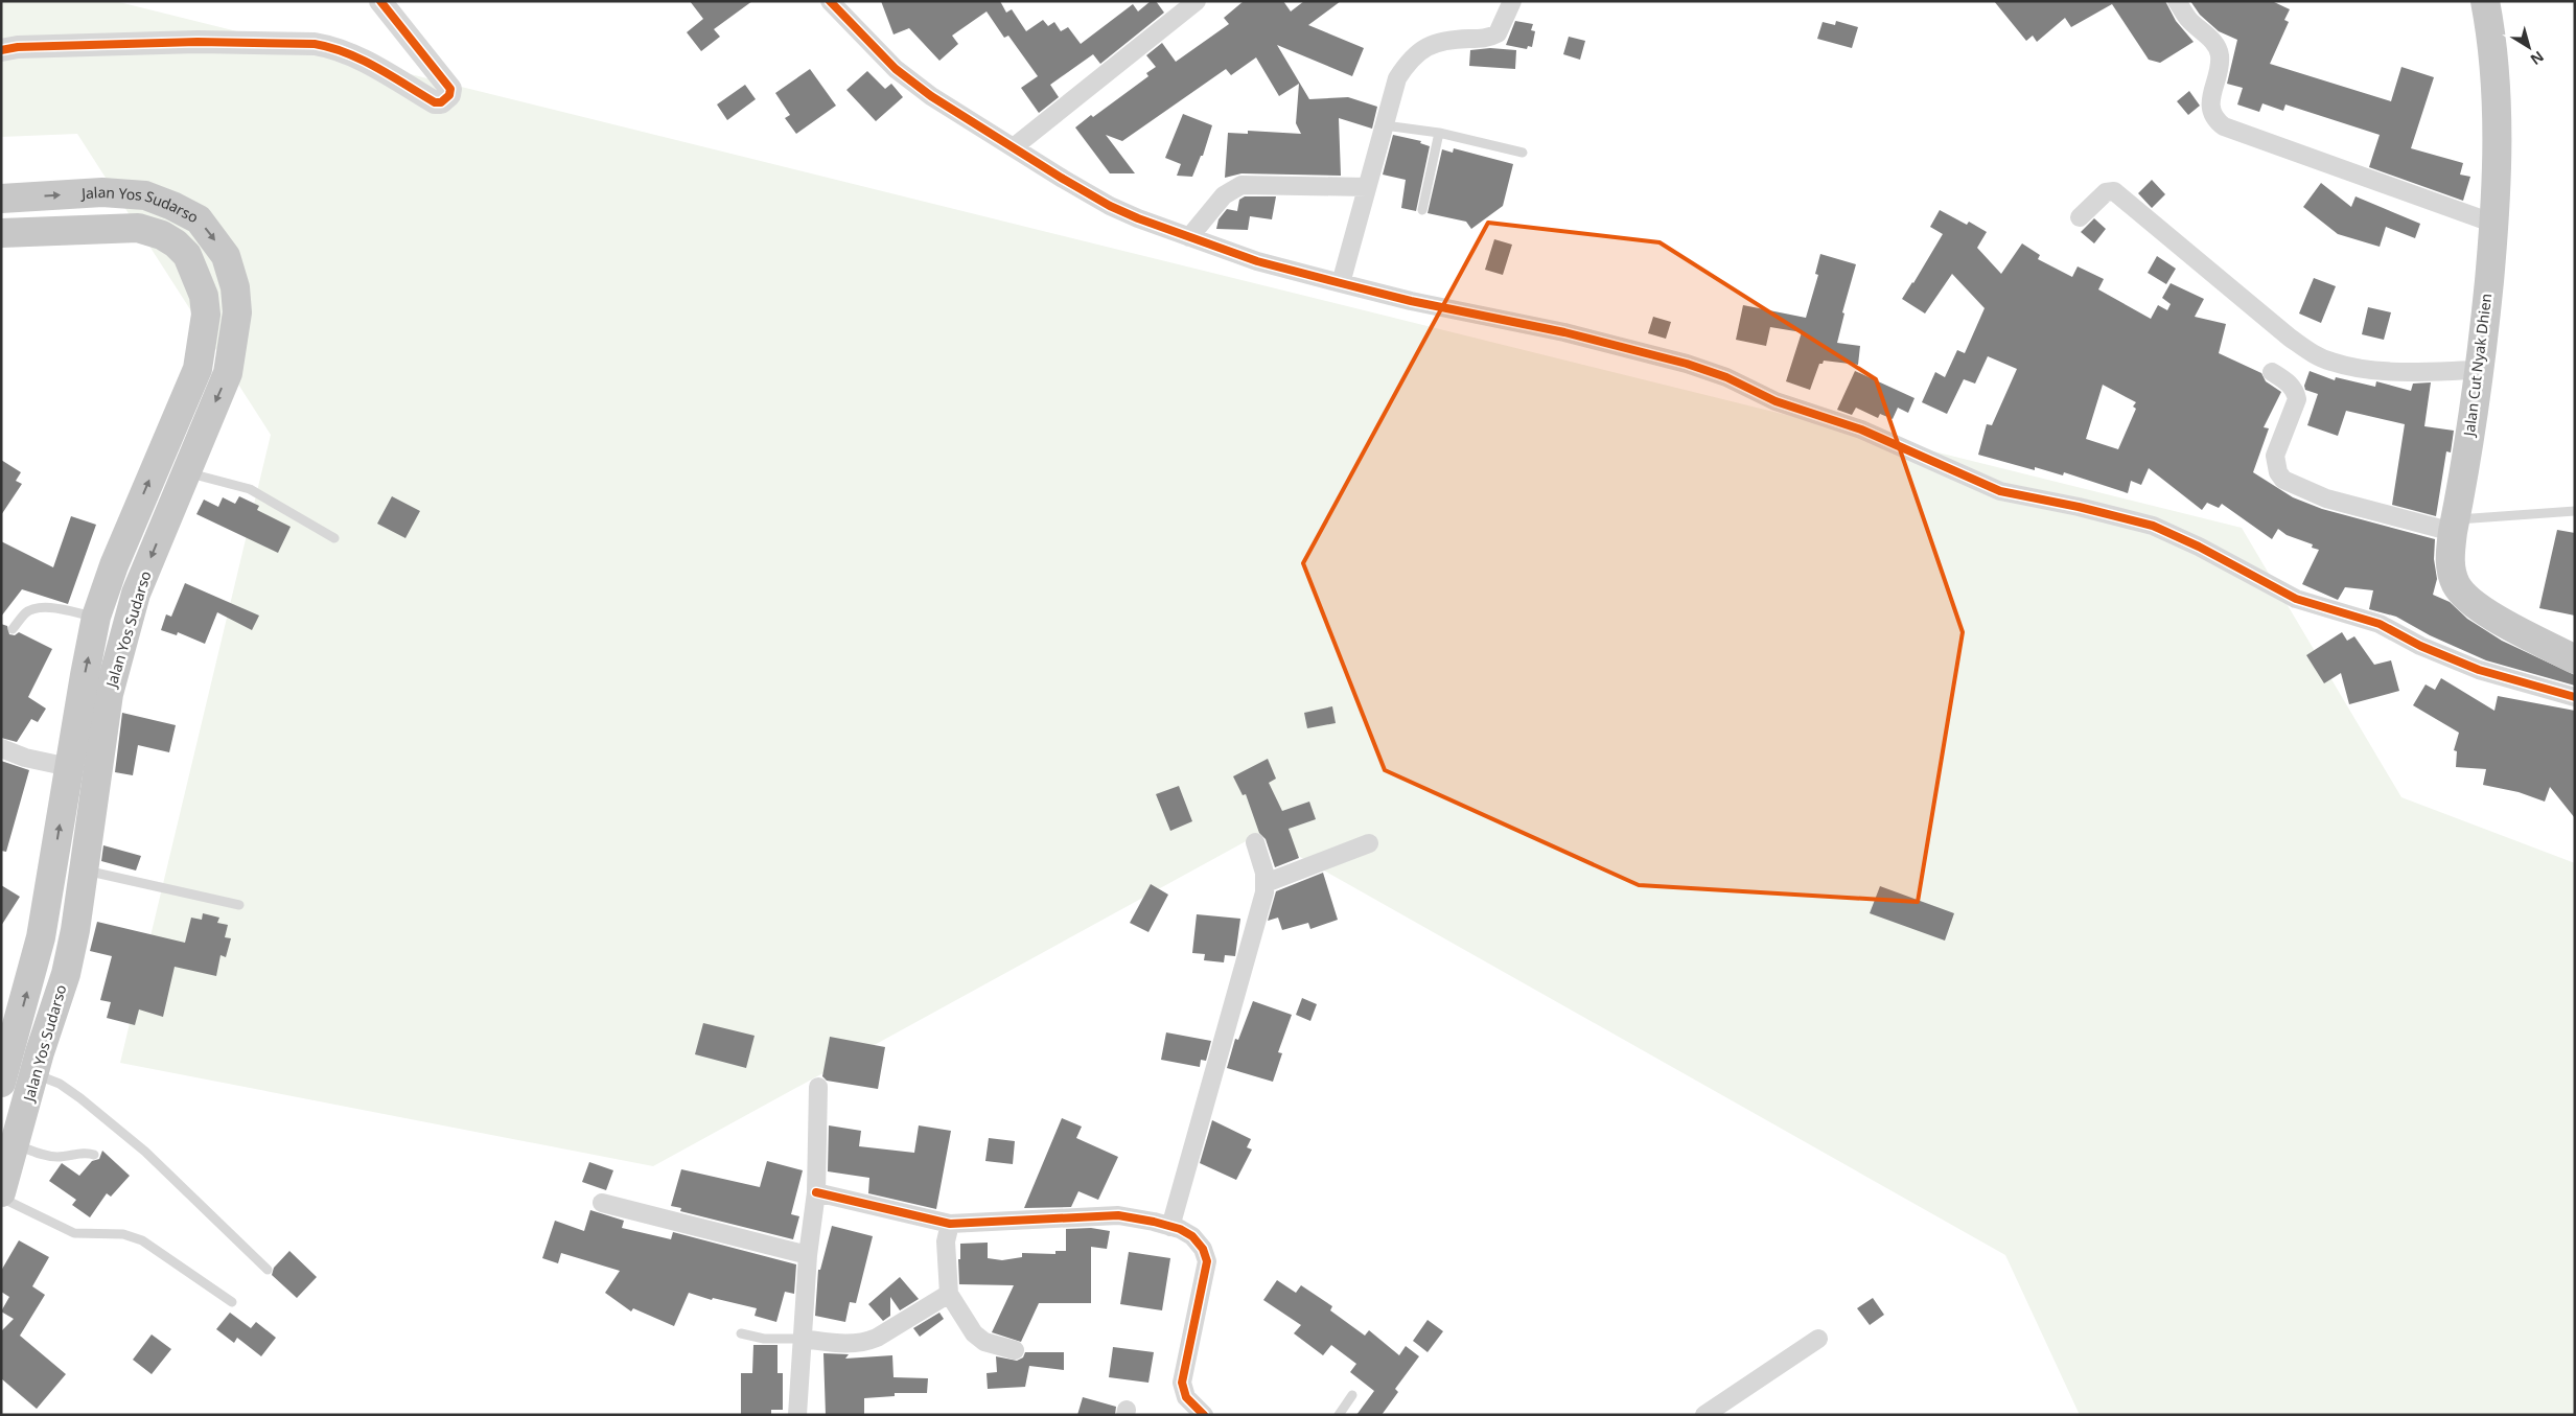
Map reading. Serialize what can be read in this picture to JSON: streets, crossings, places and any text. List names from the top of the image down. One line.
{"streets":{"highway":["Jalan Yos Sudarso","Jalan Cut Nyak Dhien"]},"north":"bottom right"}
